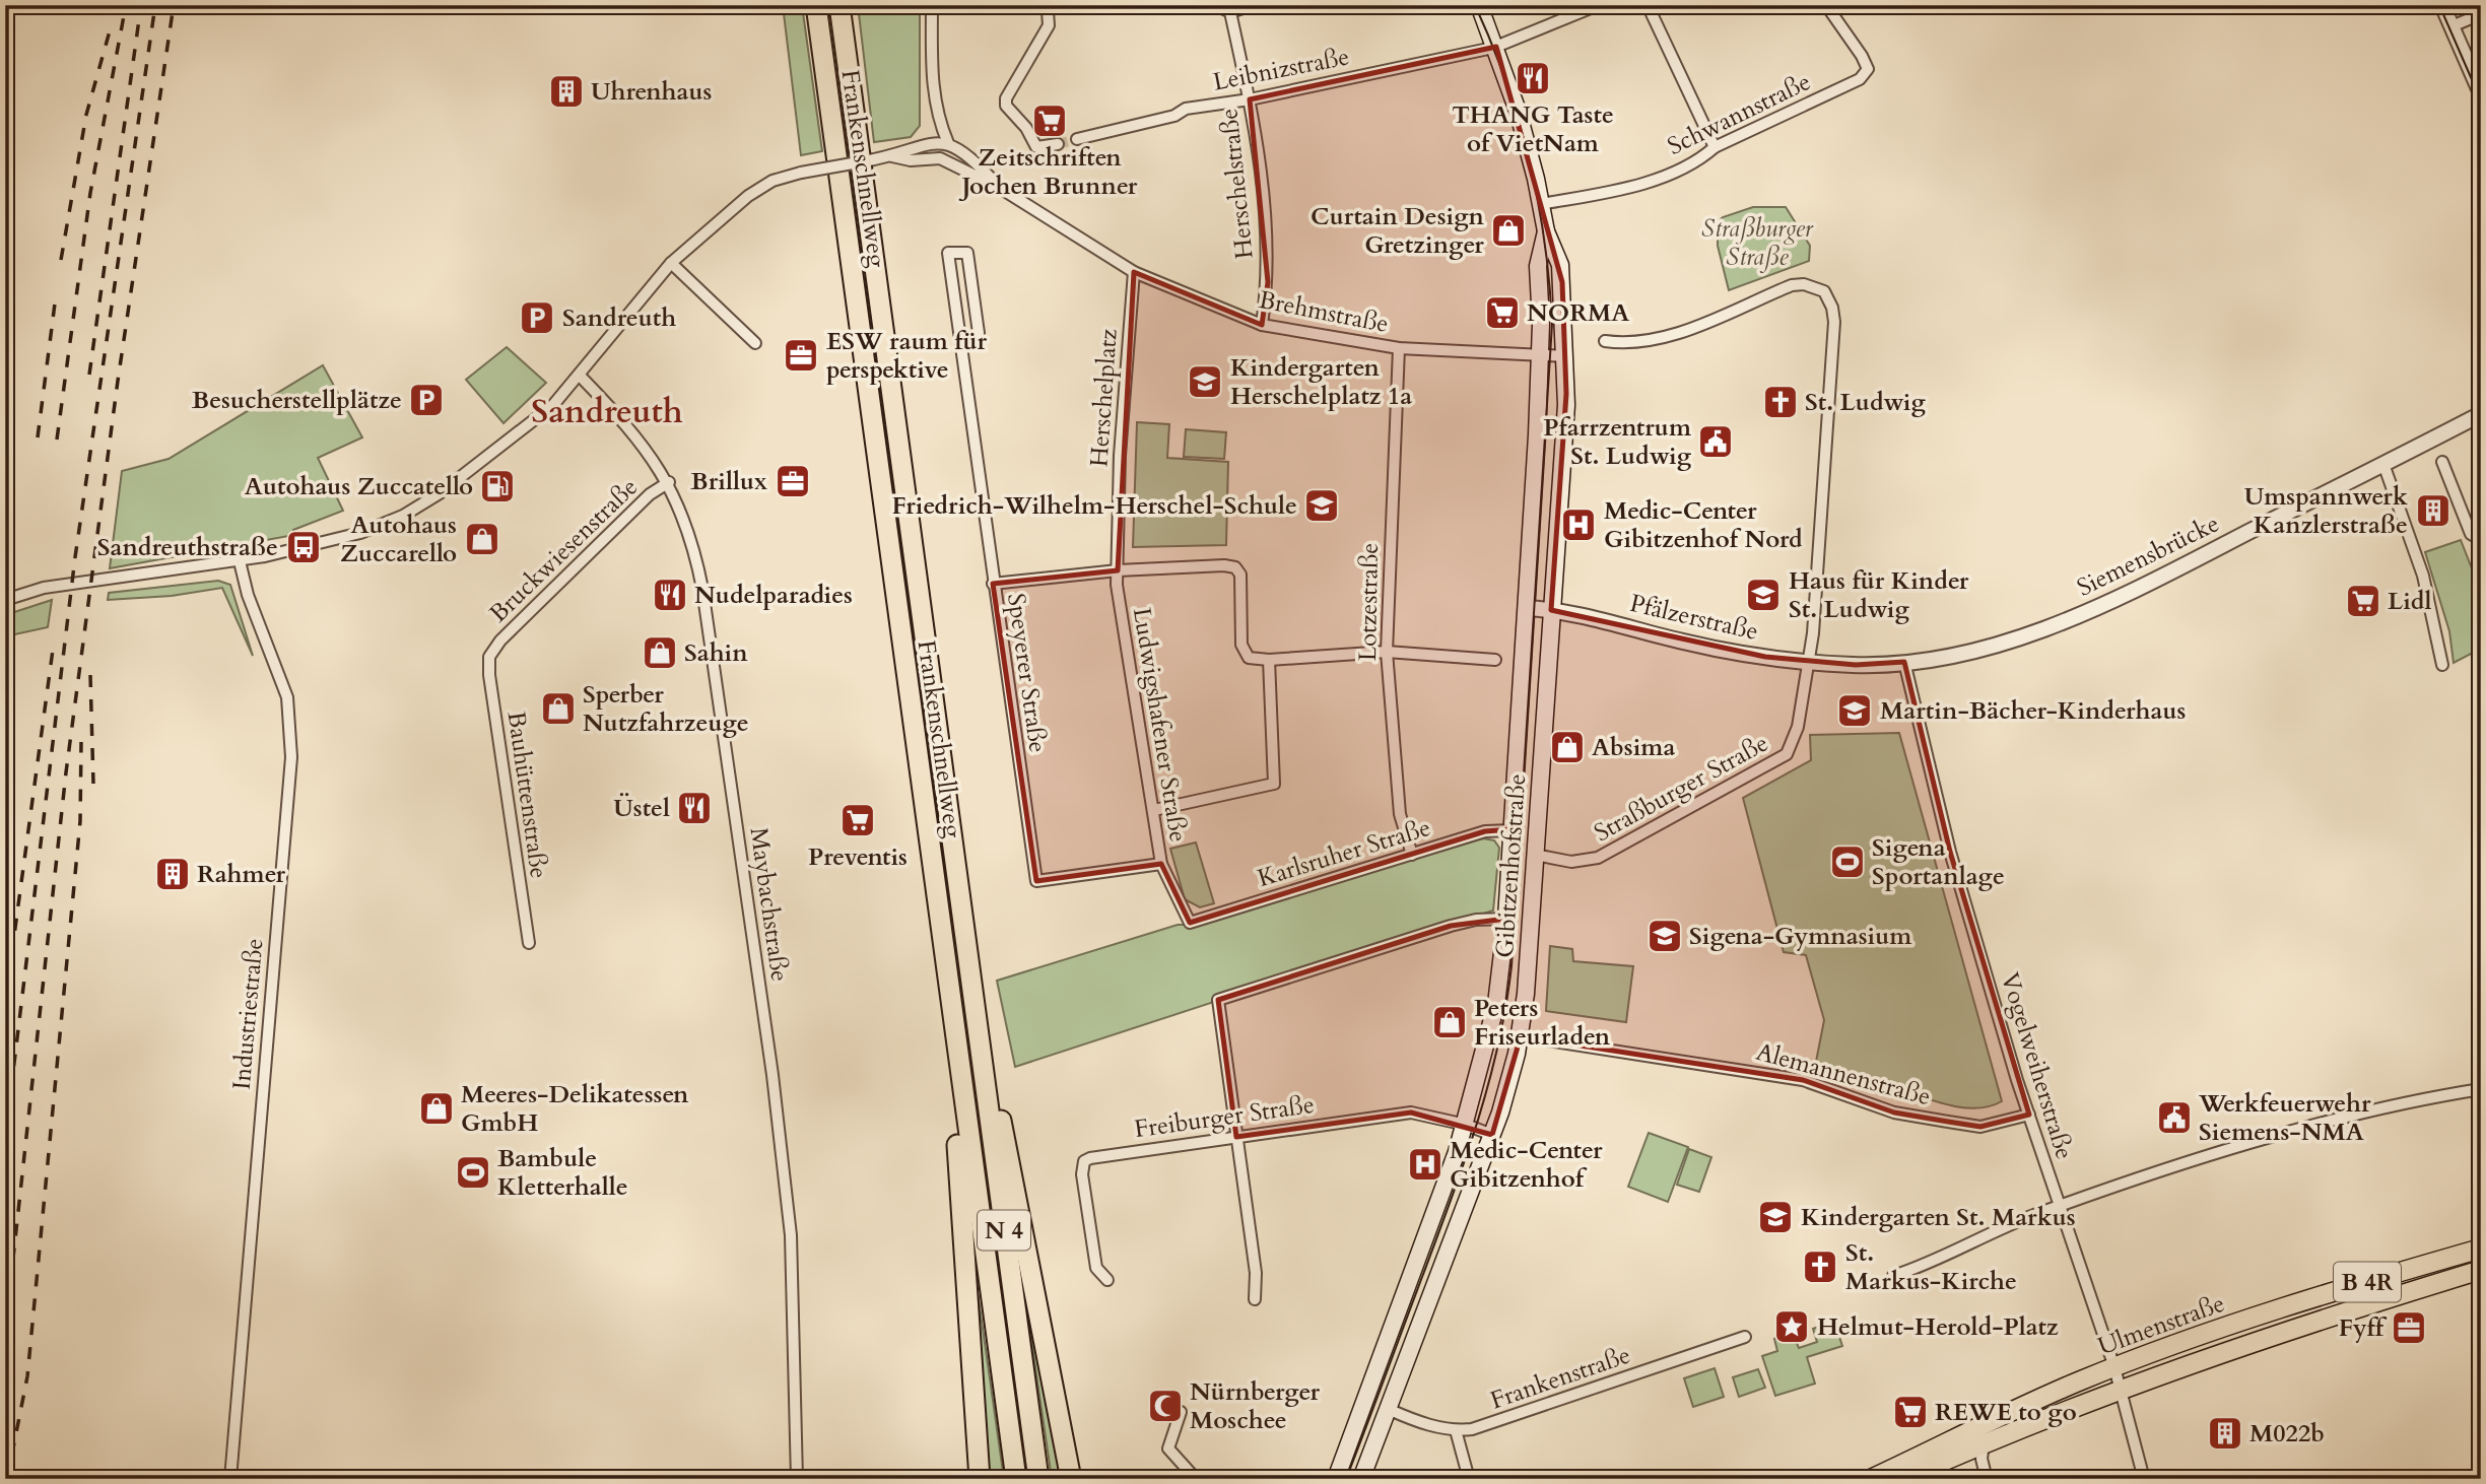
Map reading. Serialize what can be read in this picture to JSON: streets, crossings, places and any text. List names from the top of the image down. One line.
{"streets":{"highway":["Frankenschnellweg","N 4"],"main road":["Gibitzenhofstraße","B 4R","Ulmenstraße"],"street":["Leibnizstraße","Schwannstraße","Herschelstraße","Brehmstraße","Herschelplatz","Bruckwiesenstraße","Siemensbrücke","Lotzestraße","Pfälzerstraße","Speyerer Straße","Ludwigshafener Straße","Straßburger Straße","Bauhüttenstraße","Karlsruher Straße","Maybachstraße","Industriestraße","Vogelweiherstraße","Alemannenstraße","Freiburger Straße","Frankenstraße"]},"crossings":[["Leibnizstraße","Herschelstraße"],["Leibnizstraße","Gibitzenhofstraße"],["Schwannstraße","Gibitzenhofstraße"],["Herschelstraße","Brehmstraße"],["Brehmstraße","Herschelplatz"],["Brehmstraße","Lotzestraße"],["Brehmstraße","Gibitzenhofstraße"],["Herschelplatz","Ludwigshafener Straße"],["Bruckwiesenstraße","Bauhüttenstraße"],["Bruckwiesenstraße","Maybachstraße"],["Siemensbrücke","Pfälzerstraße"],["Lotzestraße","Karlsruher Straße"],["Pfälzerstraße","Straßburger Straße"],["Pfälzerstraße","Gibitzenhofstraße"],["Pfälzerstraße","Vogelweiherstraße"],["Speyerer Straße","Ludwigshafener Straße"],["Ludwigshafener Straße","Karlsruher Straße"],["Straßburger Straße","Gibitzenhofstraße"],["Karlsruher Straße","Gibitzenhofstraße"],["Gibitzenhofstraße","Alemannenstraße"],["Gibitzenhofstraße","Freiburger Straße"],["Gibitzenhofstraße","Frankenstraße"],["Vogelweiherstraße","Alemannenstraße"],["Vogelweiherstraße","Ulmenstraße"]],"districts":["Sandreuth"],"parks":["Straßburger Straße"],"places":{"restaurant":["THANG Taste of VietNam","Nudelparadies","Üstel"],"building":["Uhrenhaus","Umspannwerk Kanzlerstraße","Rahmer","M022b"],"supermarket":["Zeitschriften Jochen Brunner","NORMA","Lidl","Preventis","REWE to go"],"shop":["Curtain Design Gretzinger","Autohaus Zuccarello","Sahin","Sperber Nutzfahrzeuge","Absima","Peters Friseurladen","Meeres-Delikatessen GmbH"],"parking":["Sandreuth","Besucherstellplätze"],"office":["ESW raum für perspektive","Brillux","Fyff"],"school or university":["Kindergarten Herschelplatz 1a","Friedrich-Wilhelm-Herschel-Schule","Haus für Kinder St. Ludwig","Martin-Bächer-Kinderhaus","Sigena-Gymnasium","Kindergarten St. Markus"],"church":["St. Ludwig","St. Markus-Kirche"],"public building":["Pfarrzentrum St. Ludwig","Werkfeuerwehr Siemens-NMA"],"fuel station":["Autohaus Zuccatello"],"hospital":["Medic-Center Gibitzenhof Nord","Medic-Center Gibitzenhof"],"bus stop":["Sandreuthstraße"],"sports":["Sigena Sportanlage","Bambule Kletterhalle"],"place":["Helmut-Herold-Platz"],"mosque":["Nürnberger Moschee"]}}
